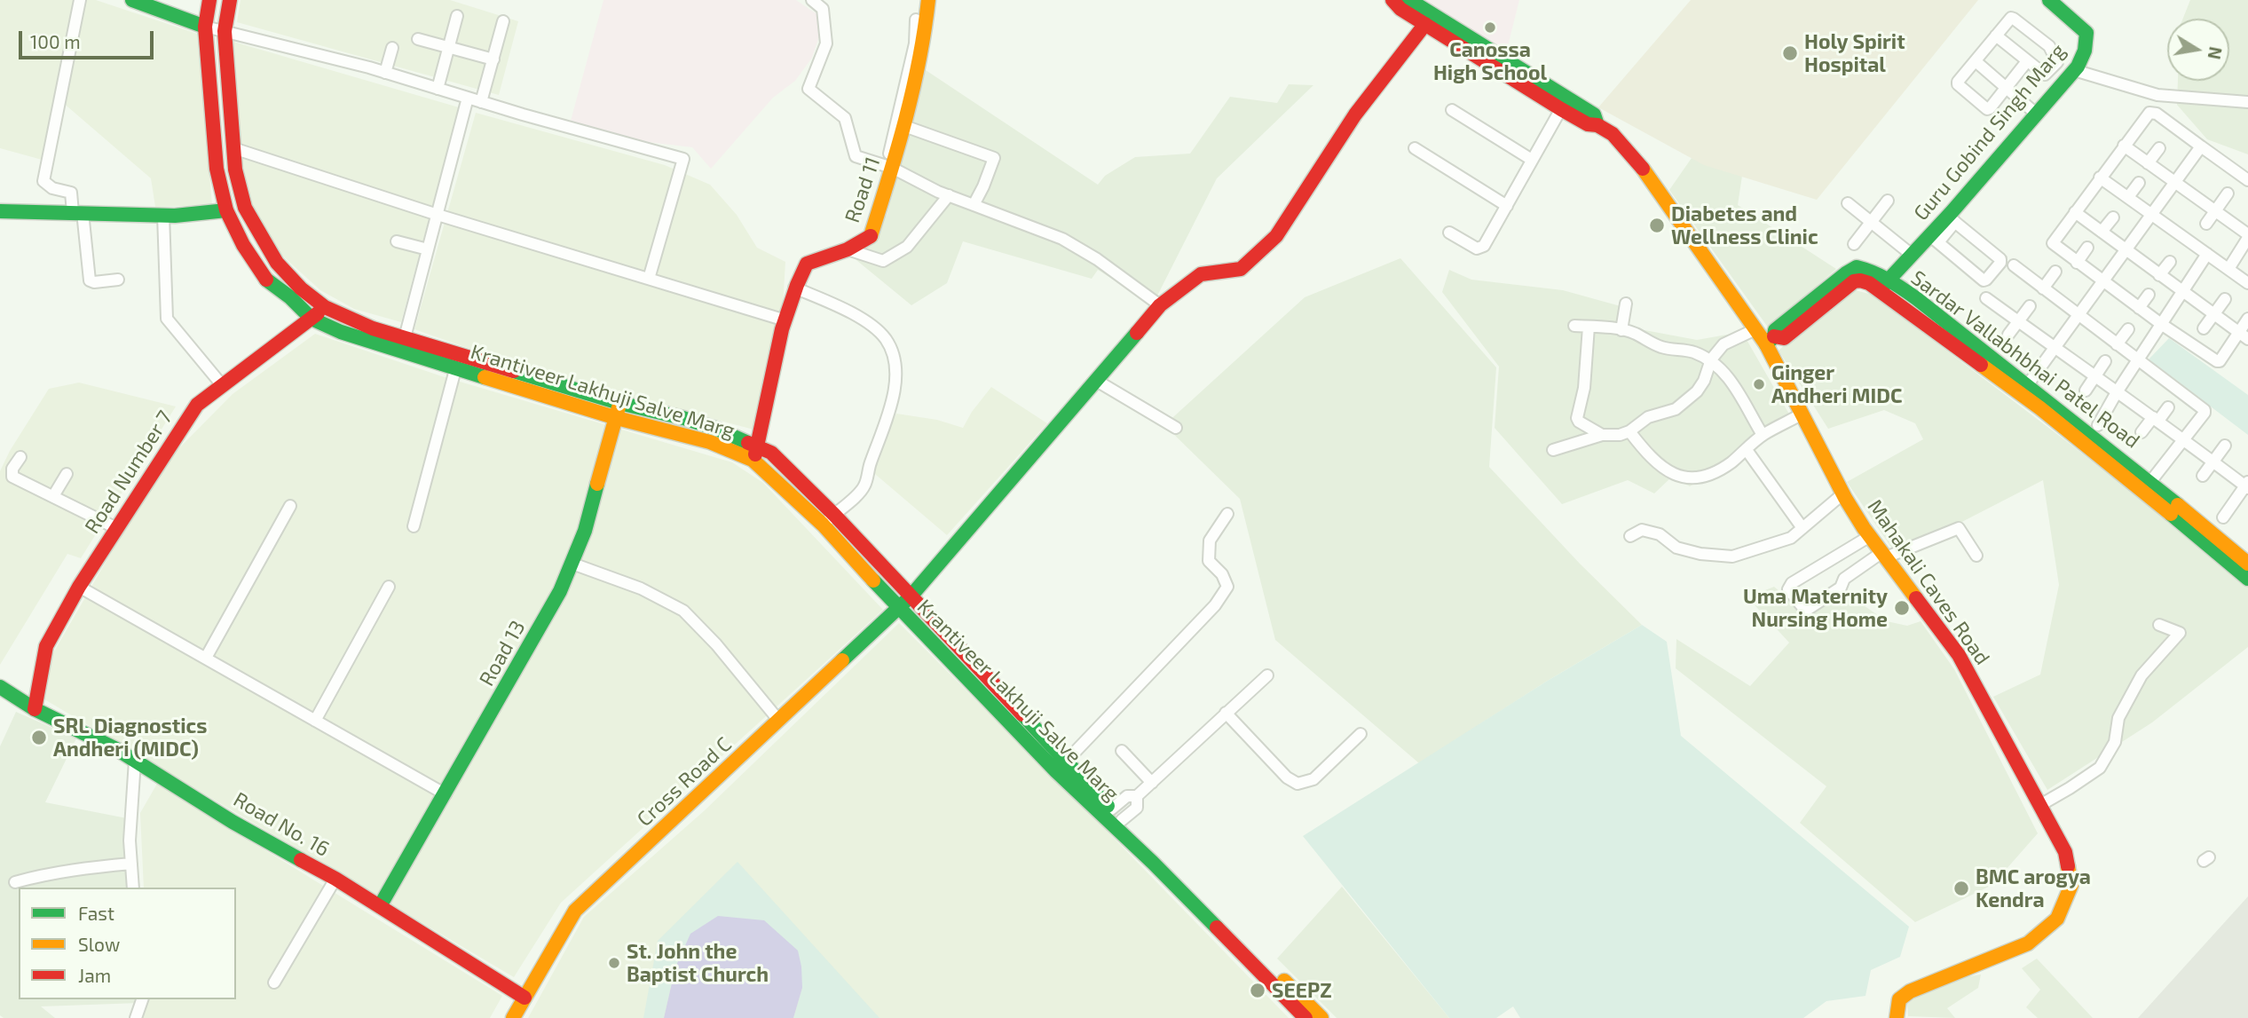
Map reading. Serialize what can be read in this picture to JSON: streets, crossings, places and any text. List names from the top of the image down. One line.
{"streets":{"main road":["Guru Gobind Singh Marg","Road 11","Sardar Vallabhbhai Patel Road","Krantiveer Lakhuji Salve Marg","Road Number 7","Mahakali Caves Road","Road 13","Cross Road C","Road No. 16"]},"crossings":[["Guru Gobind Singh Marg","Sardar Vallabhbhai Patel Road"],["Road 11","Krantiveer Lakhuji Salve Marg"],["Sardar Vallabhbhai Patel Road","Mahakali Caves Road"],["Krantiveer Lakhuji Salve Marg","Road Number 7"],["Krantiveer Lakhuji Salve Marg","Road 13"],["Krantiveer Lakhuji Salve Marg","Cross Road C"],["Road Number 7","Road No. 16"],["Mahakali Caves Road","Cross Road C"],["Road 13","Road No. 16"],["Cross Road C","Road No. 16"]],"places":["Canossa High School","Holy Spirit Hospital","Diabetes and Wellness Clinic","Ginger Andheri MIDC","Uma Maternity Nursing Home","SRL Diagnostics Andheri (MIDC)","BMC arogya Kendra","St. John the Baptist Church","SEEPZ"],"legend":["Fast","Slow","Jam"],"scale_bar":"100 m","north":"right"}
